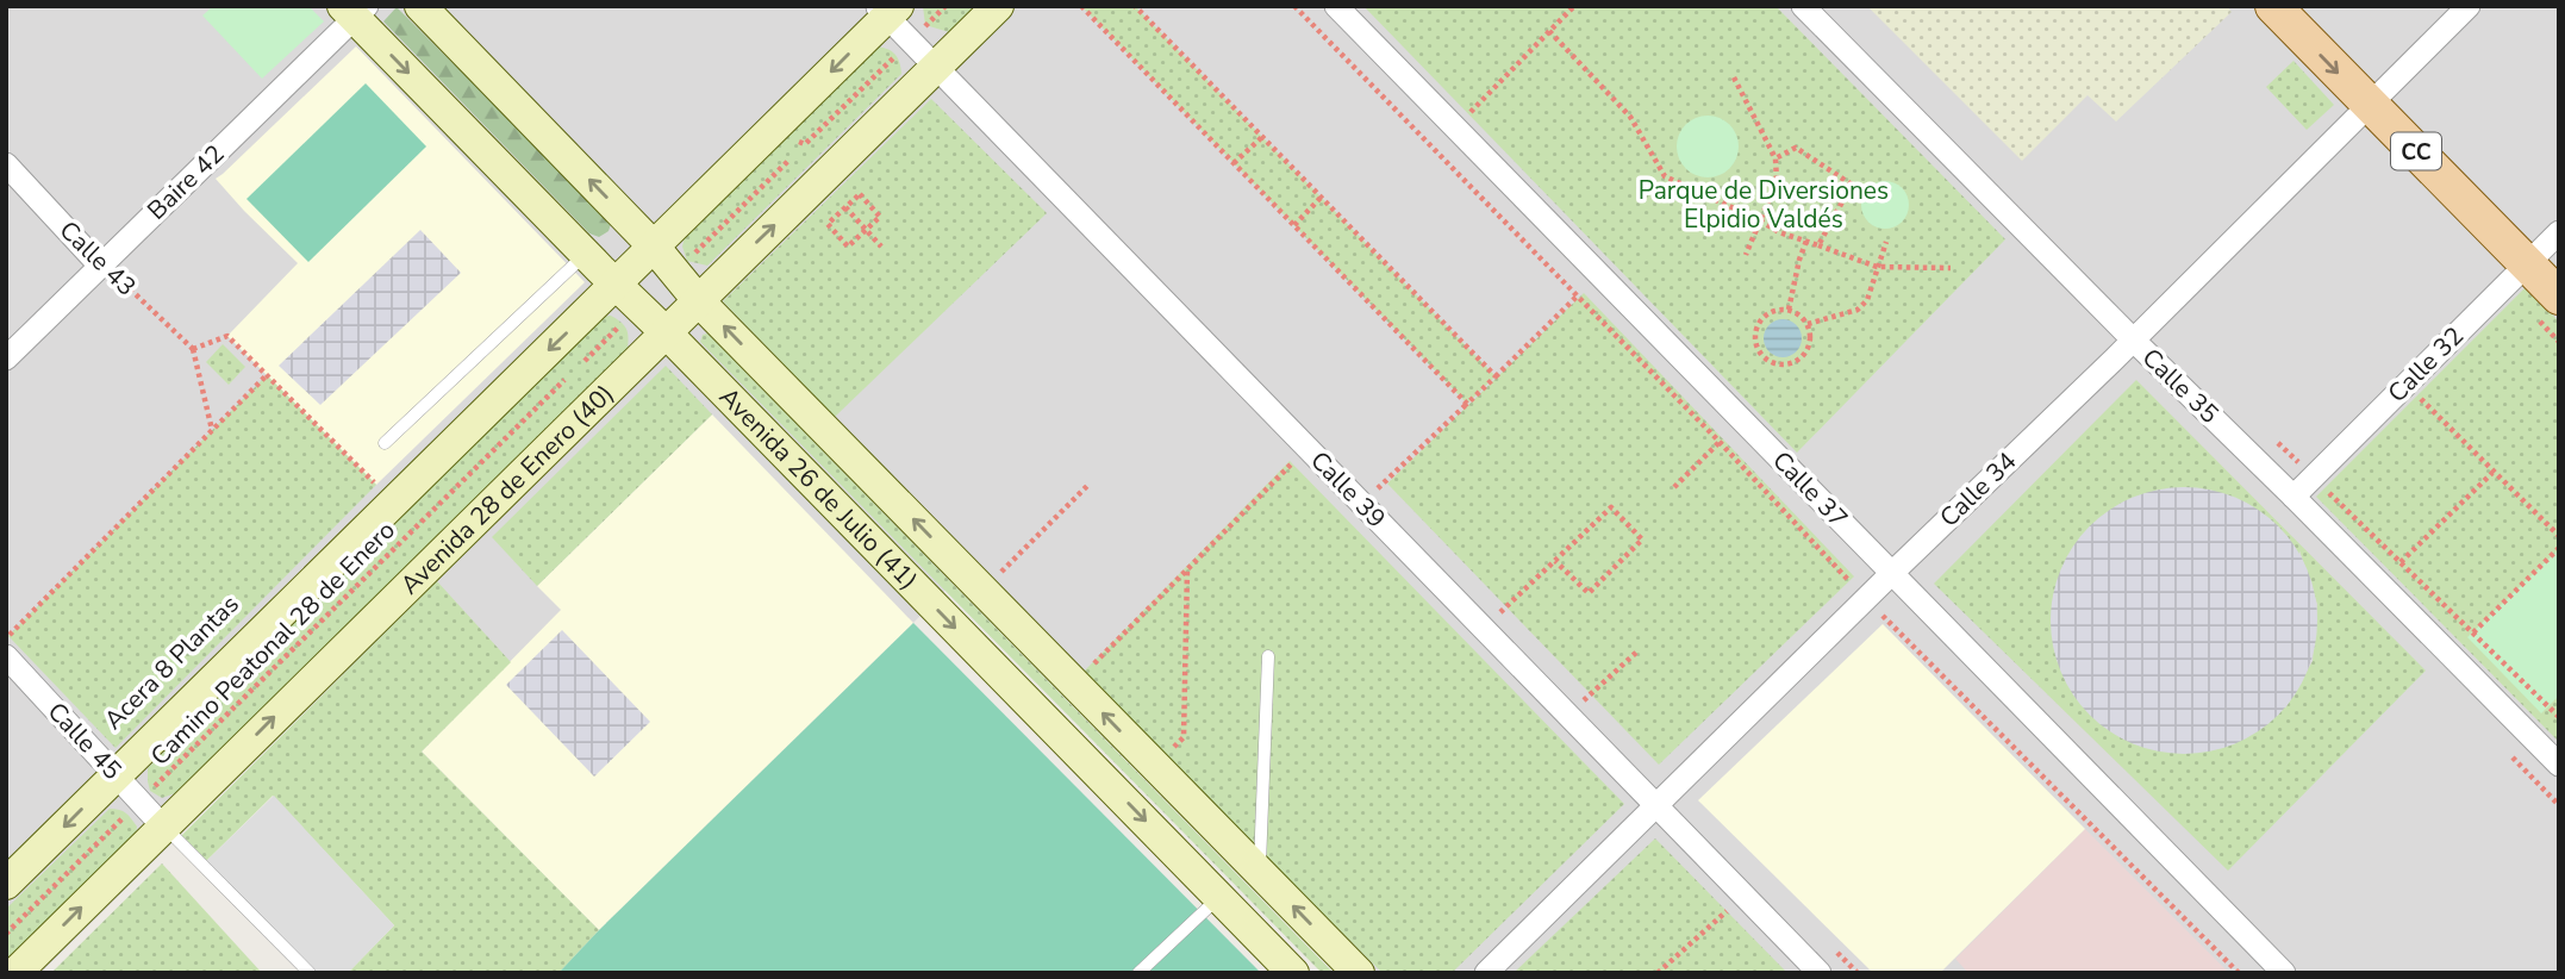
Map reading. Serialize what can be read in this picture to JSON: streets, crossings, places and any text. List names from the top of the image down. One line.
{"streets":{"main road":["CC","Avenida 26 de Julio (41)","Avenida 28 de Enero (40)"],"street":["Baire 42","Calle 43","Calle 32","Calle 35","Calle 39","Calle 37","Calle 34","Calle 45"],"path":["Camino Peatonal 28 de Enero"]},"crossings":[["CC","Calle 32"],["CC","Calle 34"],["Baire 42","Calle 43"],["Baire 42","Avenida 26 de Julio (41)"],["Calle 32","Calle 35"],["Calle 35","Calle 34"],["Avenida 26 de Julio (41)","Avenida 28 de Enero (40)"],["Avenida 28 de Enero (40)","Calle 39"],["Avenida 28 de Enero (40)","Calle 45"],["Calle 39","Calle 34"],["Calle 37","Calle 34"],["Camino Peatonal 28 de Enero","Calle 45"]],"parks":["Parque de Diversiones Elpidio Valdés"]}
